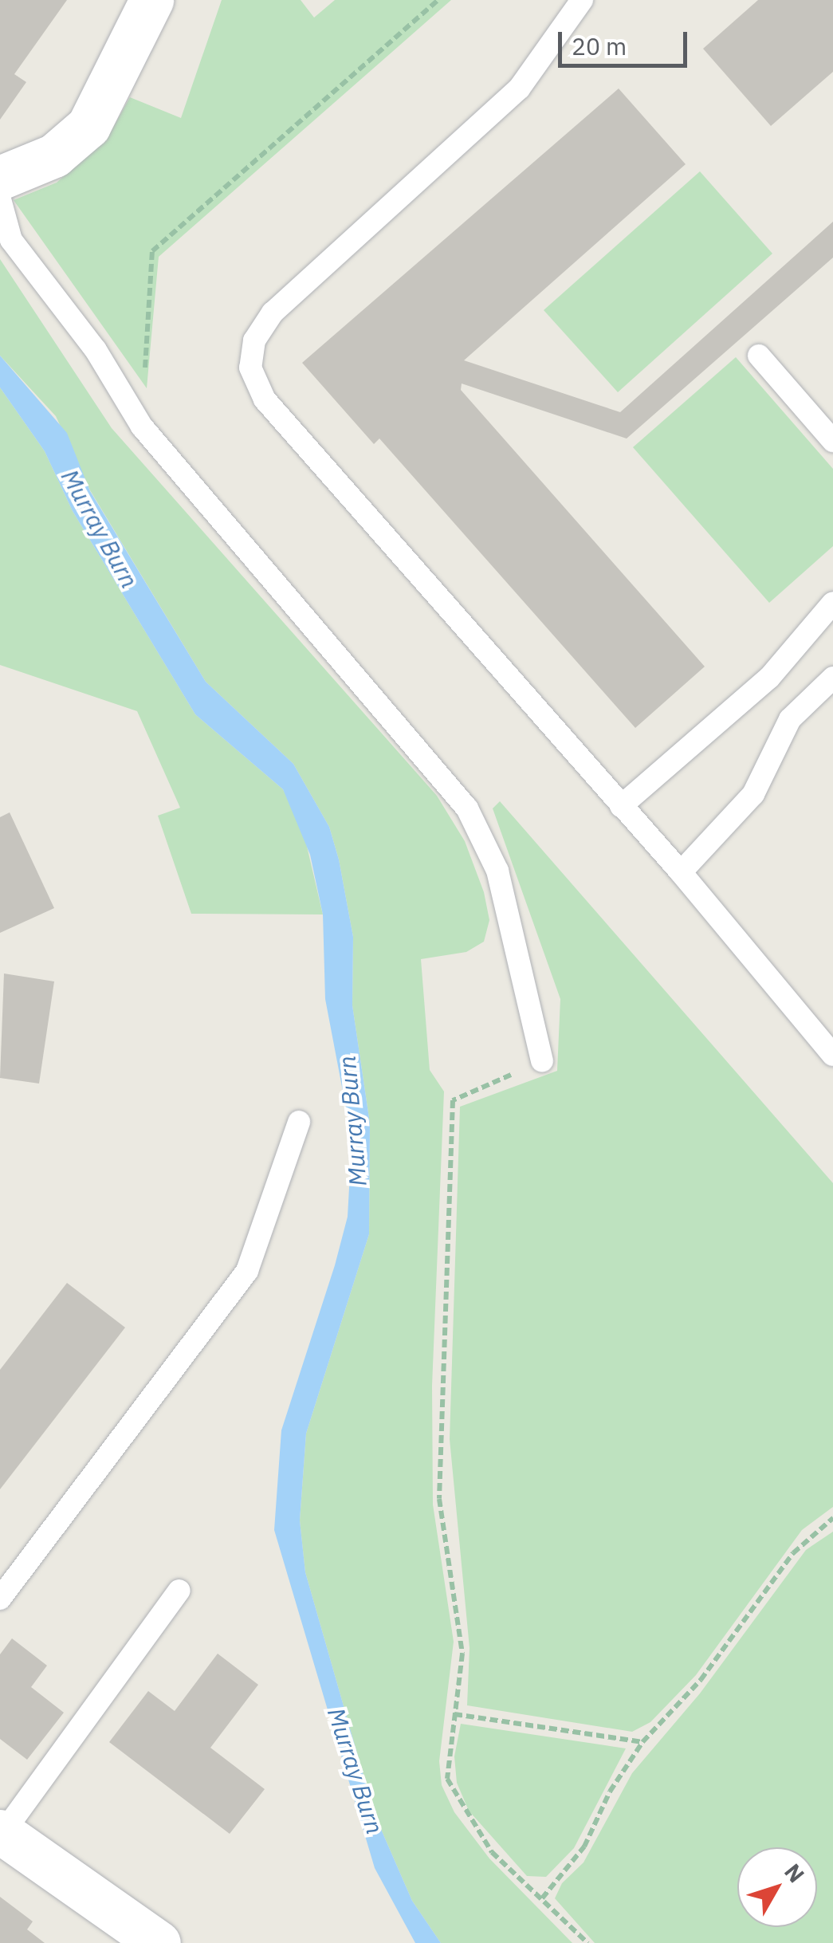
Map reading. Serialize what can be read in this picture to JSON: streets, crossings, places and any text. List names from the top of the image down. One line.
{"water":["Murray Burn"],"scale_bar":"20 m","north":"top right"}
